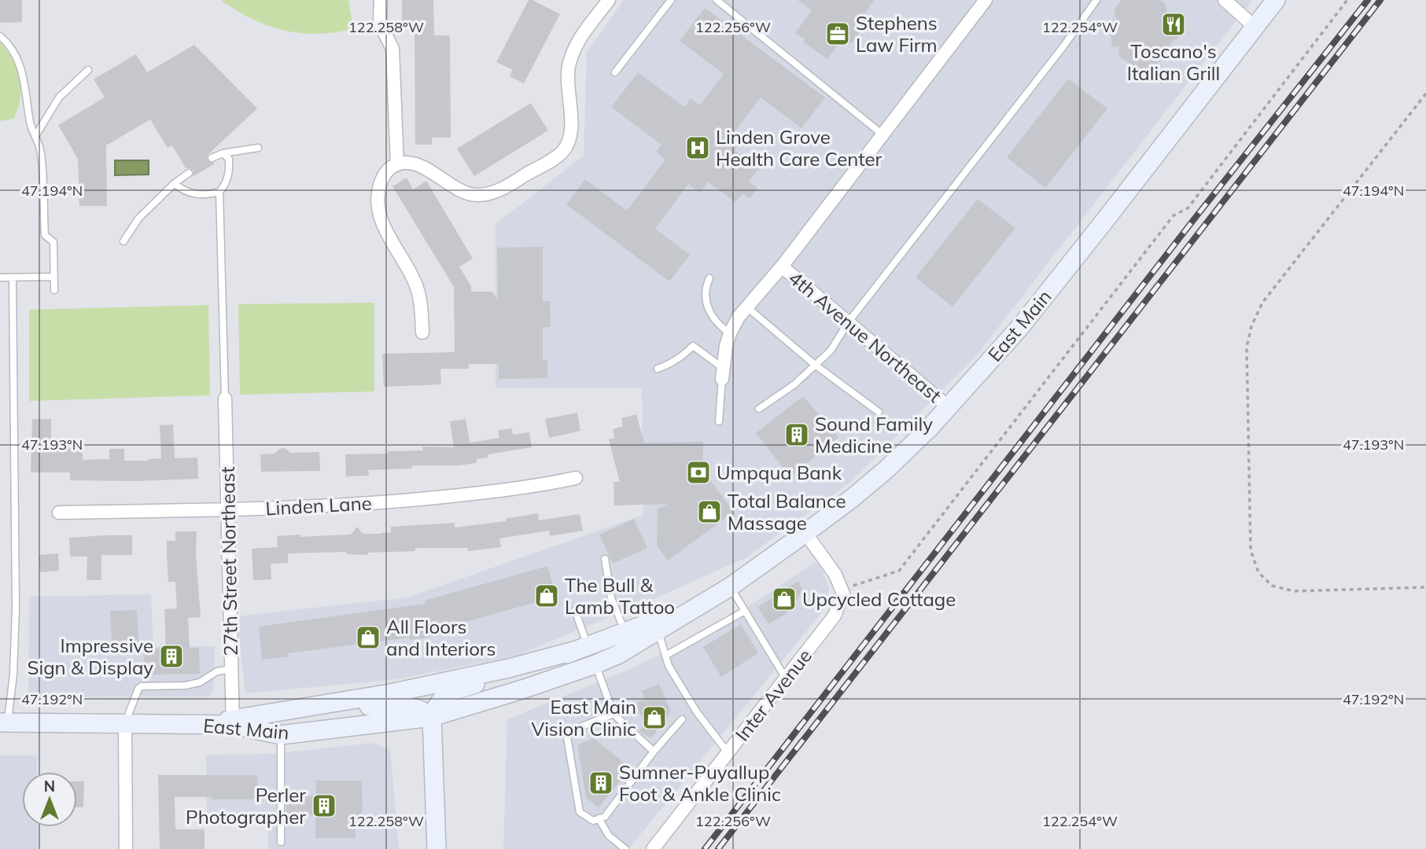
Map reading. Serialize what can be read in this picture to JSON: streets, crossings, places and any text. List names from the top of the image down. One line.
{"streets":{"main road":["East Main"],"street":["4th Avenue Northeast","Linden Lane","27th Street Northeast","Inter Avenue"]},"crossings":[["East Main","4th Avenue Northeast"],["East Main","27th Street Northeast"],["Linden Lane","27th Street Northeast"]],"places":{"restaurant":["Toscano's Italian Grill"],"office":["Stephens Law Firm"],"hospital":["Linden Grove Health Care Center"],"building":["Sound Family Medicine","Impressive Sign & Display","Sumner-Puyallup Foot & Ankle Clinic","Perler Photographer"],"bank":["Umpqua Bank"],"shop":["Total Balance Massage","The Bull & Lamb Tattoo","Upcycled Cottage","All Floors and Interiors","East Main Vision Clinic"]},"north":"top","coordinates":["122.258°W","122.256°W","122.254°W","47.194°N","47.193°N","47.192°N"]}
